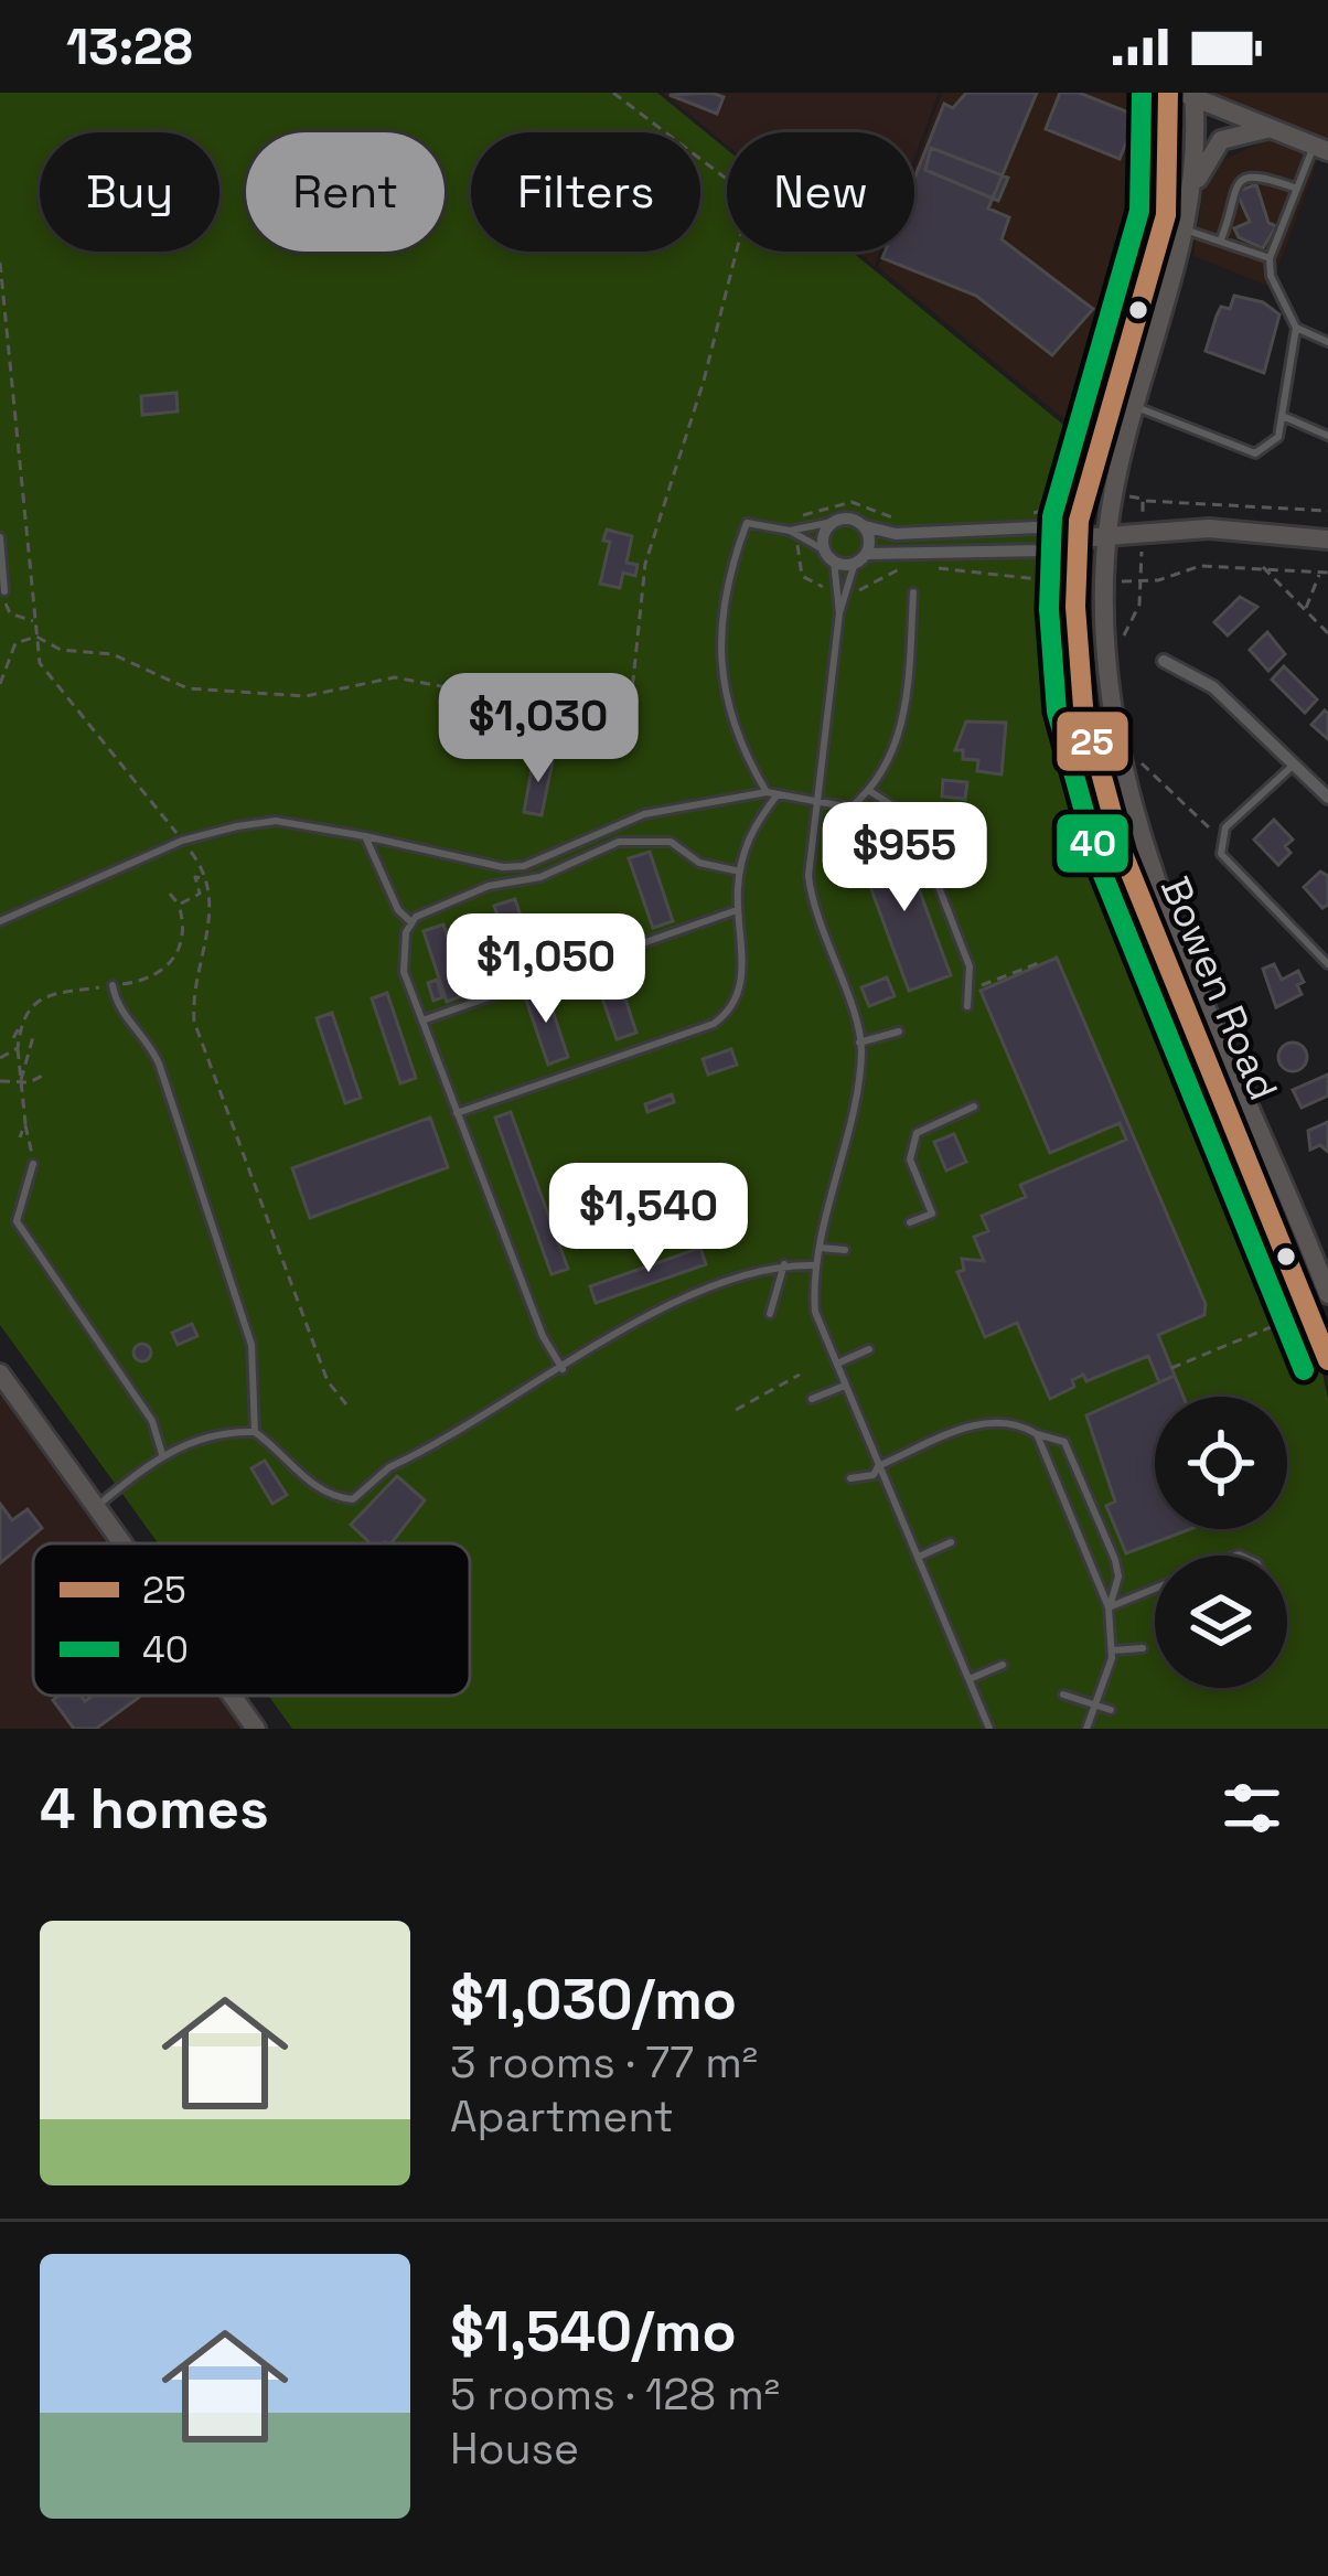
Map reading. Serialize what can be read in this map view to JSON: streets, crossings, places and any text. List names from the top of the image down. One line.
{"streets":{"main road":["Bowen Road"]},"lines":["transit line 25","transit line 40"],"legend":["25","40"],"page":{"status":"13:28","chip":["Buy","Rent","Filters","New"],"price":["$1,030","$955","$1,050","$1,540"],"heading":"4 homes","list":[{"name":"$1,030/mo","note":"3 rooms · 77 m² · Apartment"},{"name":"$1,540/mo","note":"5 rooms · 128 m² · House"}]}}
